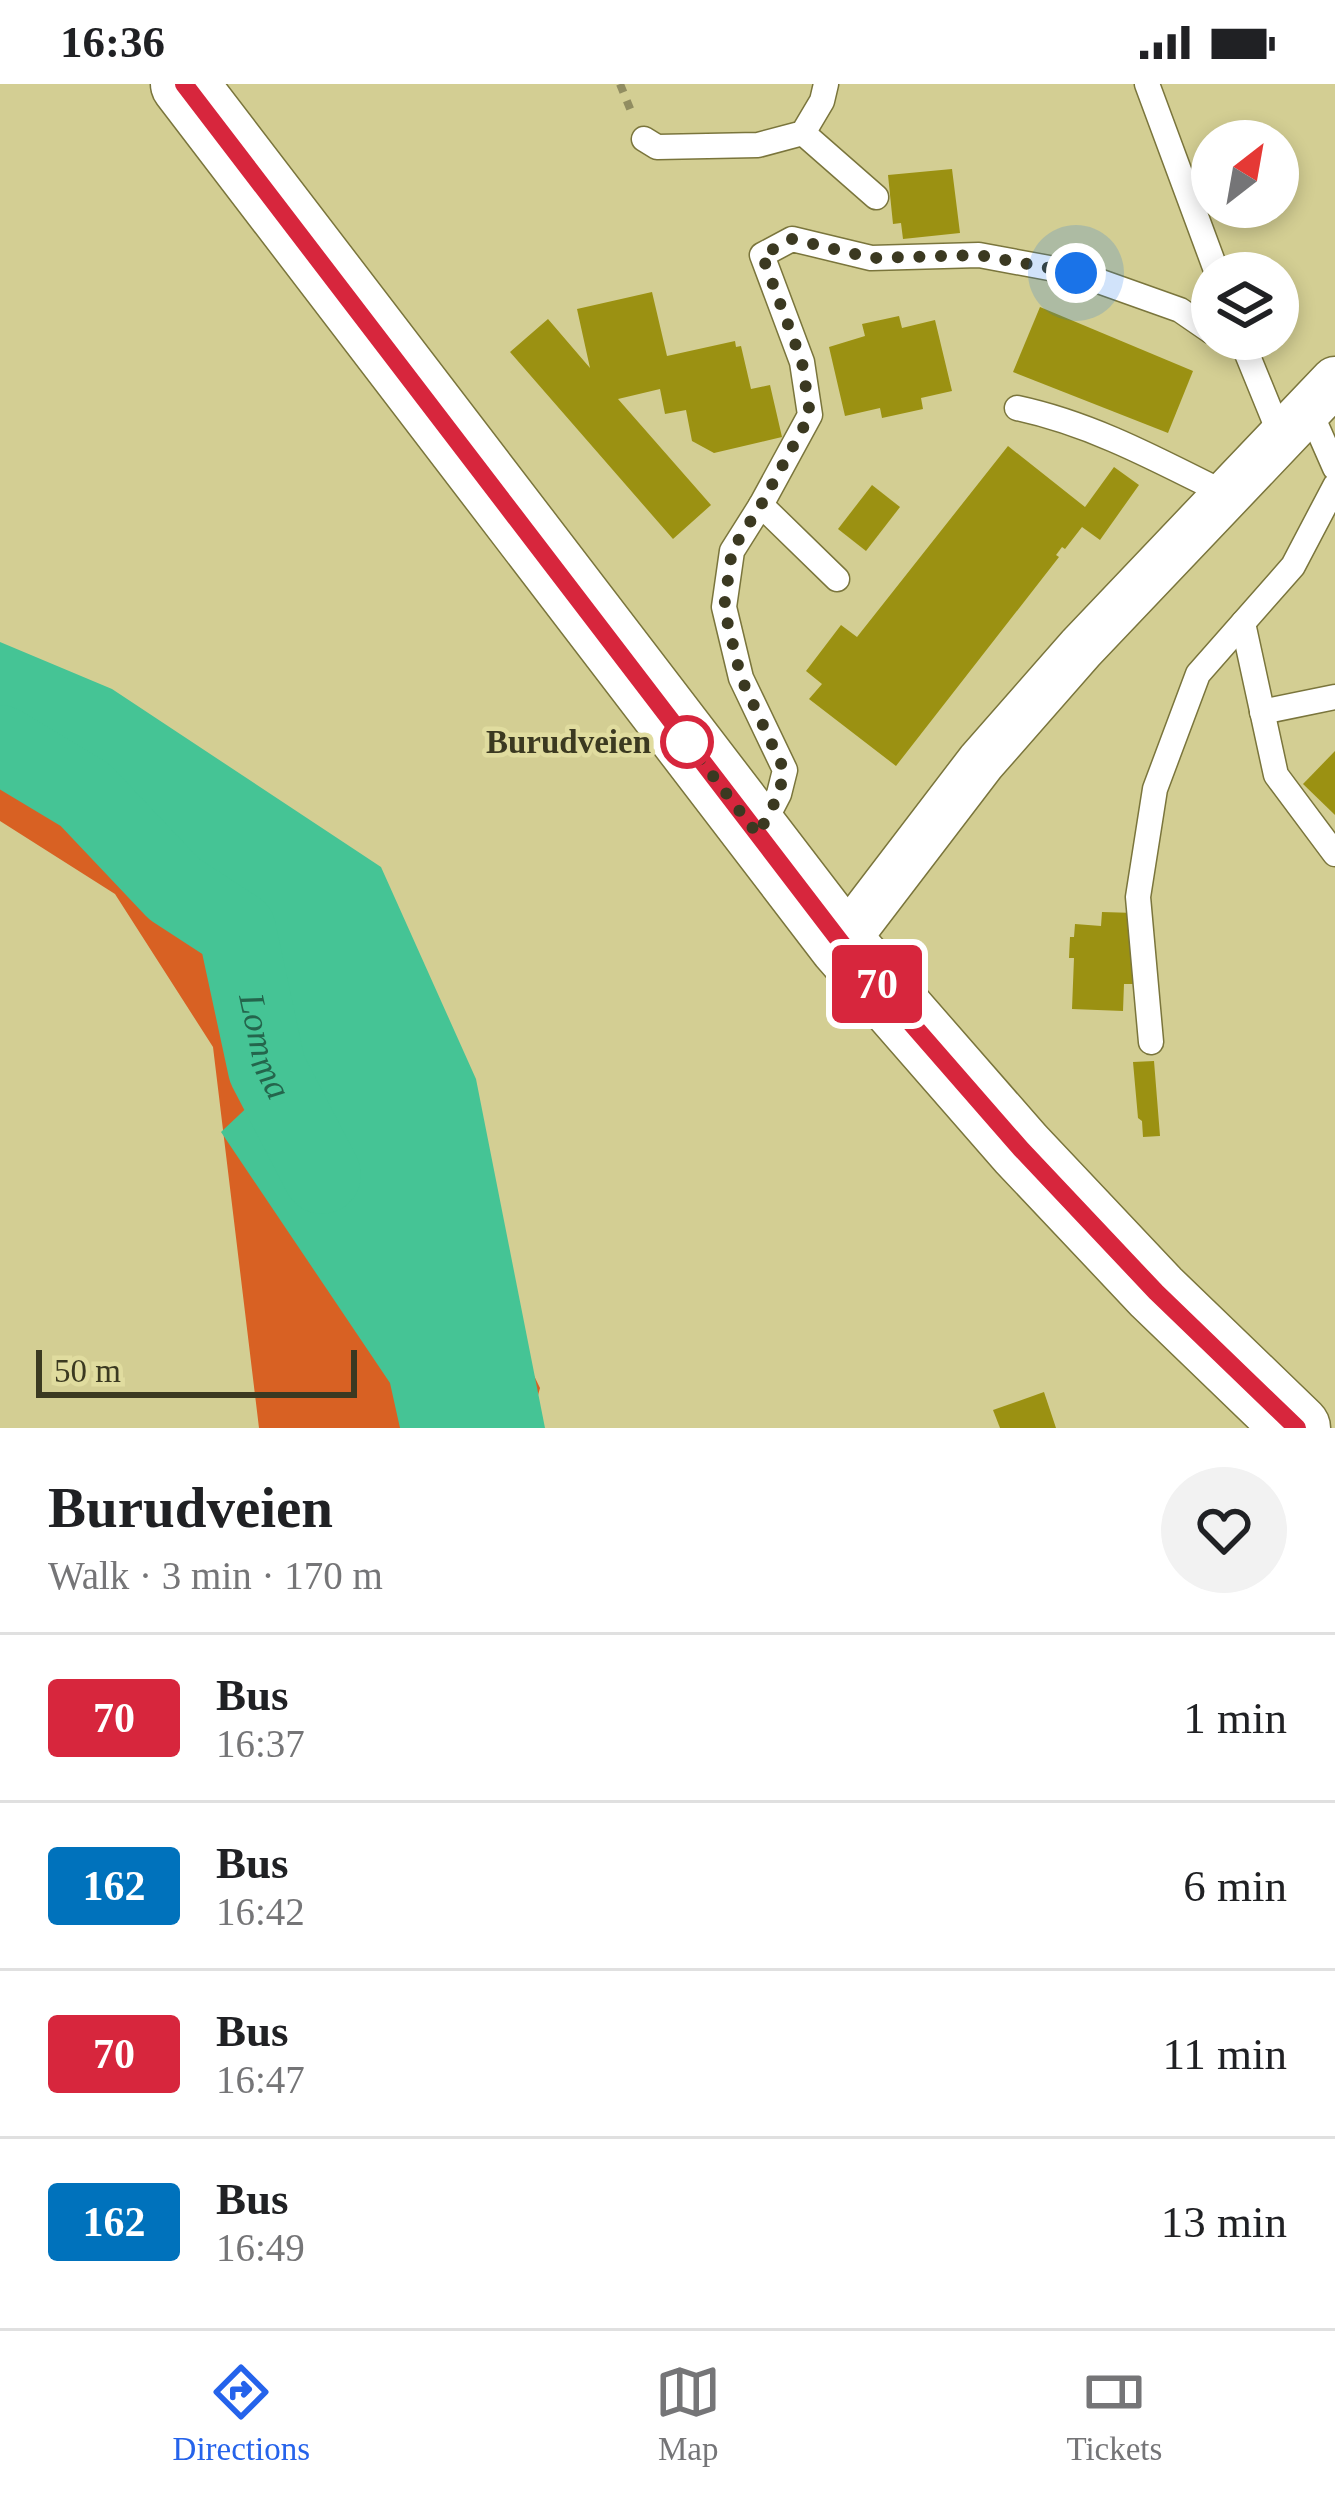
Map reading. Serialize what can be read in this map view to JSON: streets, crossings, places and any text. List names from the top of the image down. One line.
{"water":["Lomma"],"places":["Burudveien"],"lines":["bus line 70"],"scale_bar":"50 m","north":"top right","page":{"status":"16:36","on_map":"70","scale":"50 m","heading":["Burudveien","Walk · 3 min · 170 m"],"list":[{"mark":"70","name":"Bus","note":"16:37","value":"1 min"},{"mark":"162","name":"Bus","note":"16:42","value":"6 min"},{"mark":"70","name":"Bus","note":"16:47","value":"11 min"},{"mark":"162","name":"Bus","note":"16:49","value":"13 min"}],"tabs":["Directions","Map","Tickets"]}}
